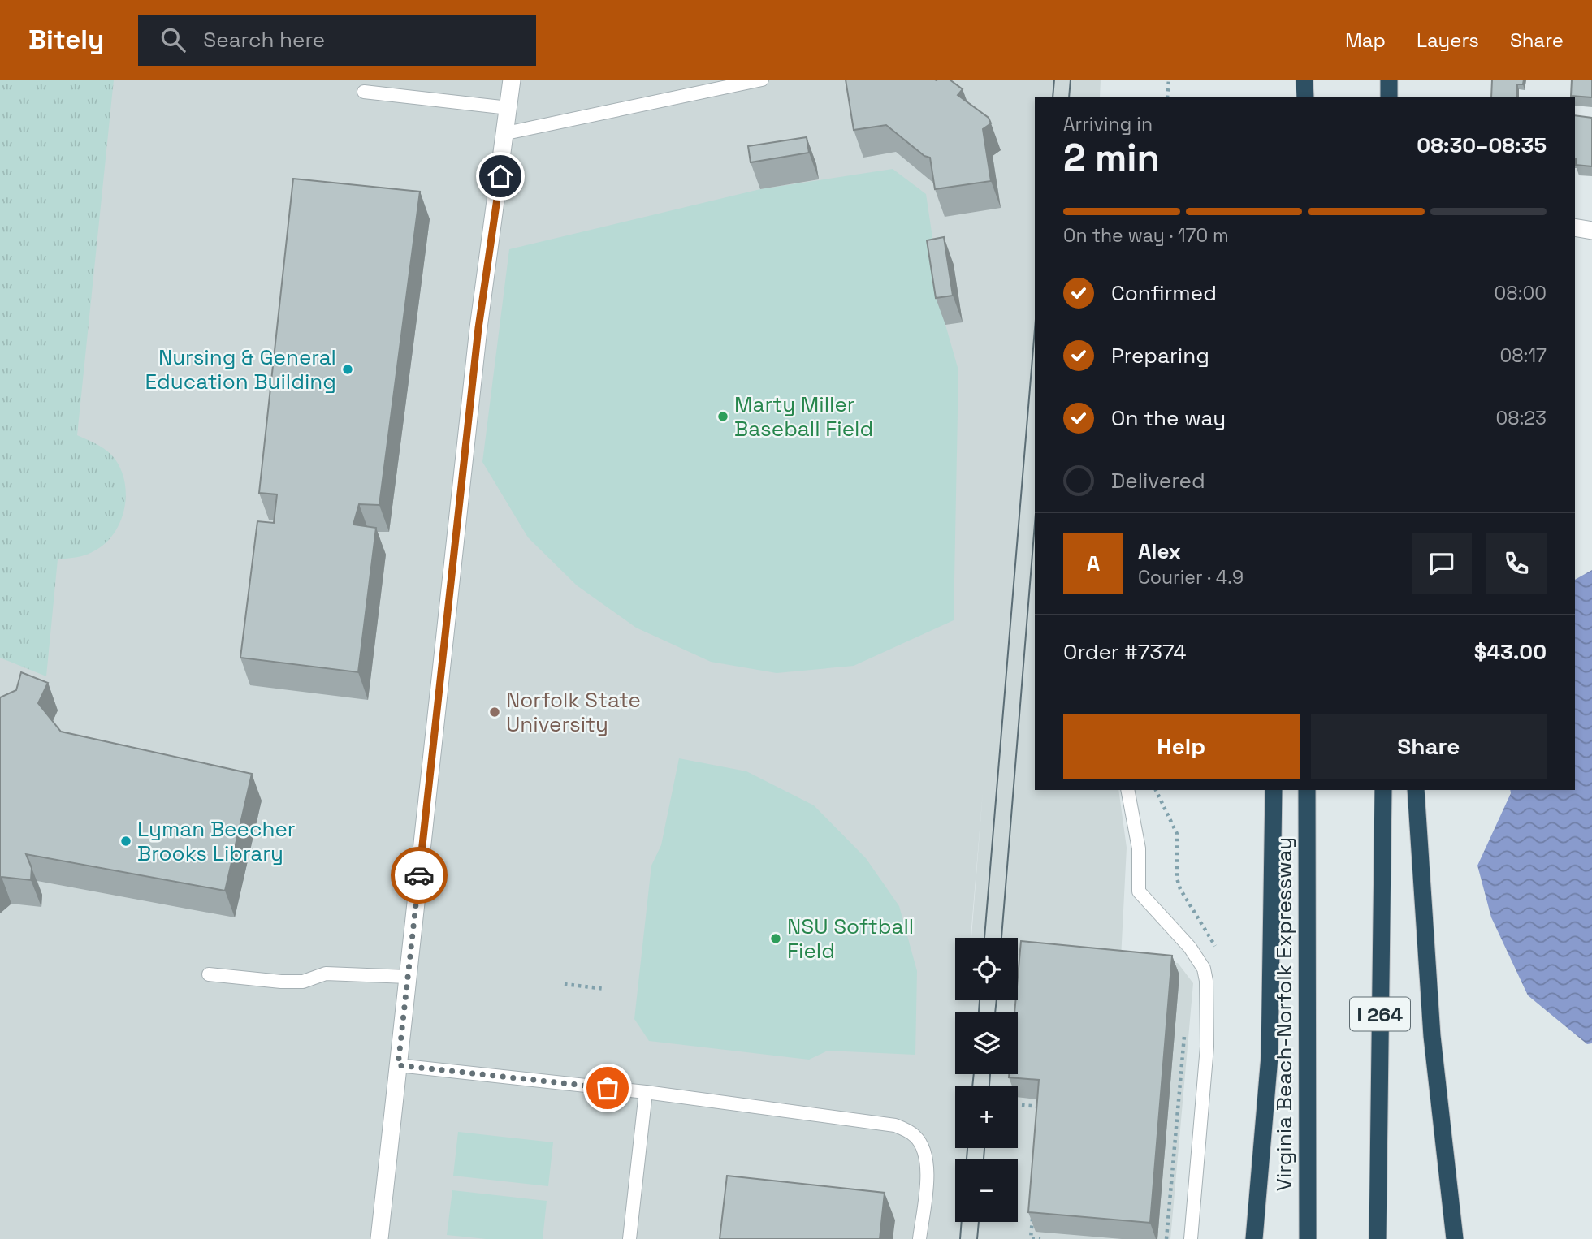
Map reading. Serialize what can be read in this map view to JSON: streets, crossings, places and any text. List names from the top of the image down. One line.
{"streets":{"highway":["Virginia Beach-Norfolk Expressway","I 264"]},"places":["Nursing & General Education Building","Marty Miller Baseball Field","Norfolk State University","Lyman Beecher Brooks Library","NSU Softball Field"],"page":{"header":"Bitely","search":"Search here","nav":["Map","Layers","Share"],"heading":["2 min","Arriving in","08:30–08:35"],"panel":["Alex","Courier · 4.9","Order #7374","$43.00"],"bar":"On the way · 170 m","list":[["Confirmed","08:00"],["Preparing","08:17"],["On the way","08:23"],"Delivered"],"round":"A","buttons":["Help","Share"],"map_buttons":["+","−"]}}
